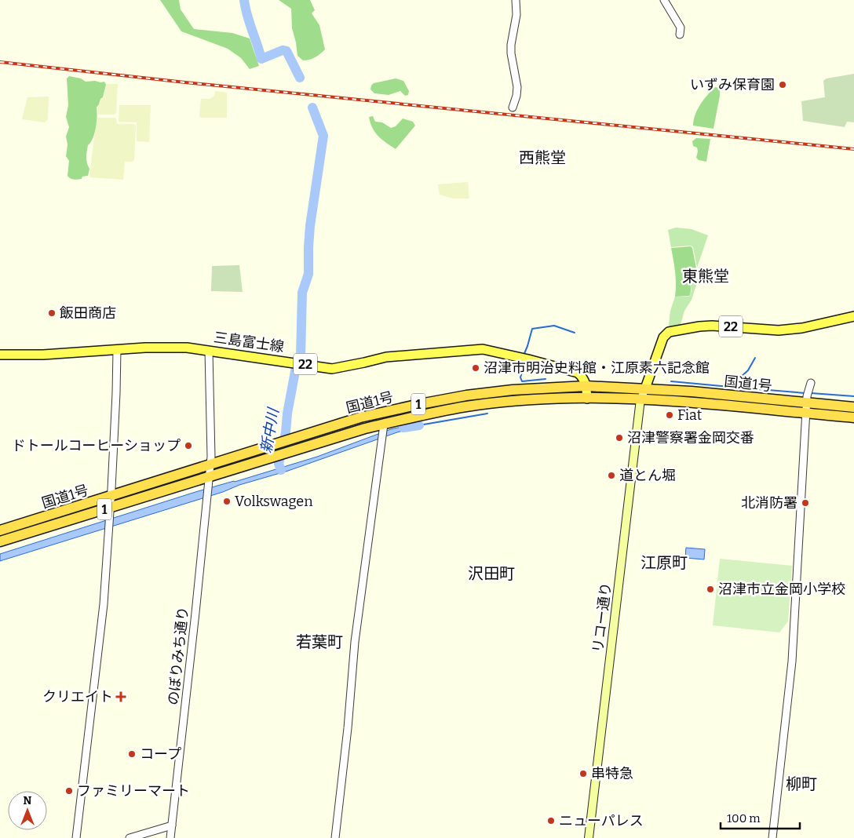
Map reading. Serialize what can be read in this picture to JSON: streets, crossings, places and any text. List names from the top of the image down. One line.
{"streets":{"highway":["国道1号","1"],"main road":["22","三島富士線","リコー通り"],"street":["のぼりみち通り"]},"crossings":[["22","国道1号"],["22","リコー通り"],["三島富士線","国道1号"],["三島富士線","のぼりみち通り"],["国道1号","リコー通り"],["国道1号","のぼりみち通り"]],"districts":["西熊堂","東熊堂","江原町","沢田町","若葉町","柳町"],"water":["新中川"],"places":{"other":["いずみ保育園","飯田商店","沼津市明治史料館・江原素六記念館","Fiat","沼津警察署金岡交番","ドトールコーヒーショップ","道とん堀","Volkswagen","北消防署","沼津市立金岡小学校","コープ","串特急","ファミリーマート","ニューパレス"],"health":["クリエイト"]},"scale_bar":"100 m","north":"top"}
